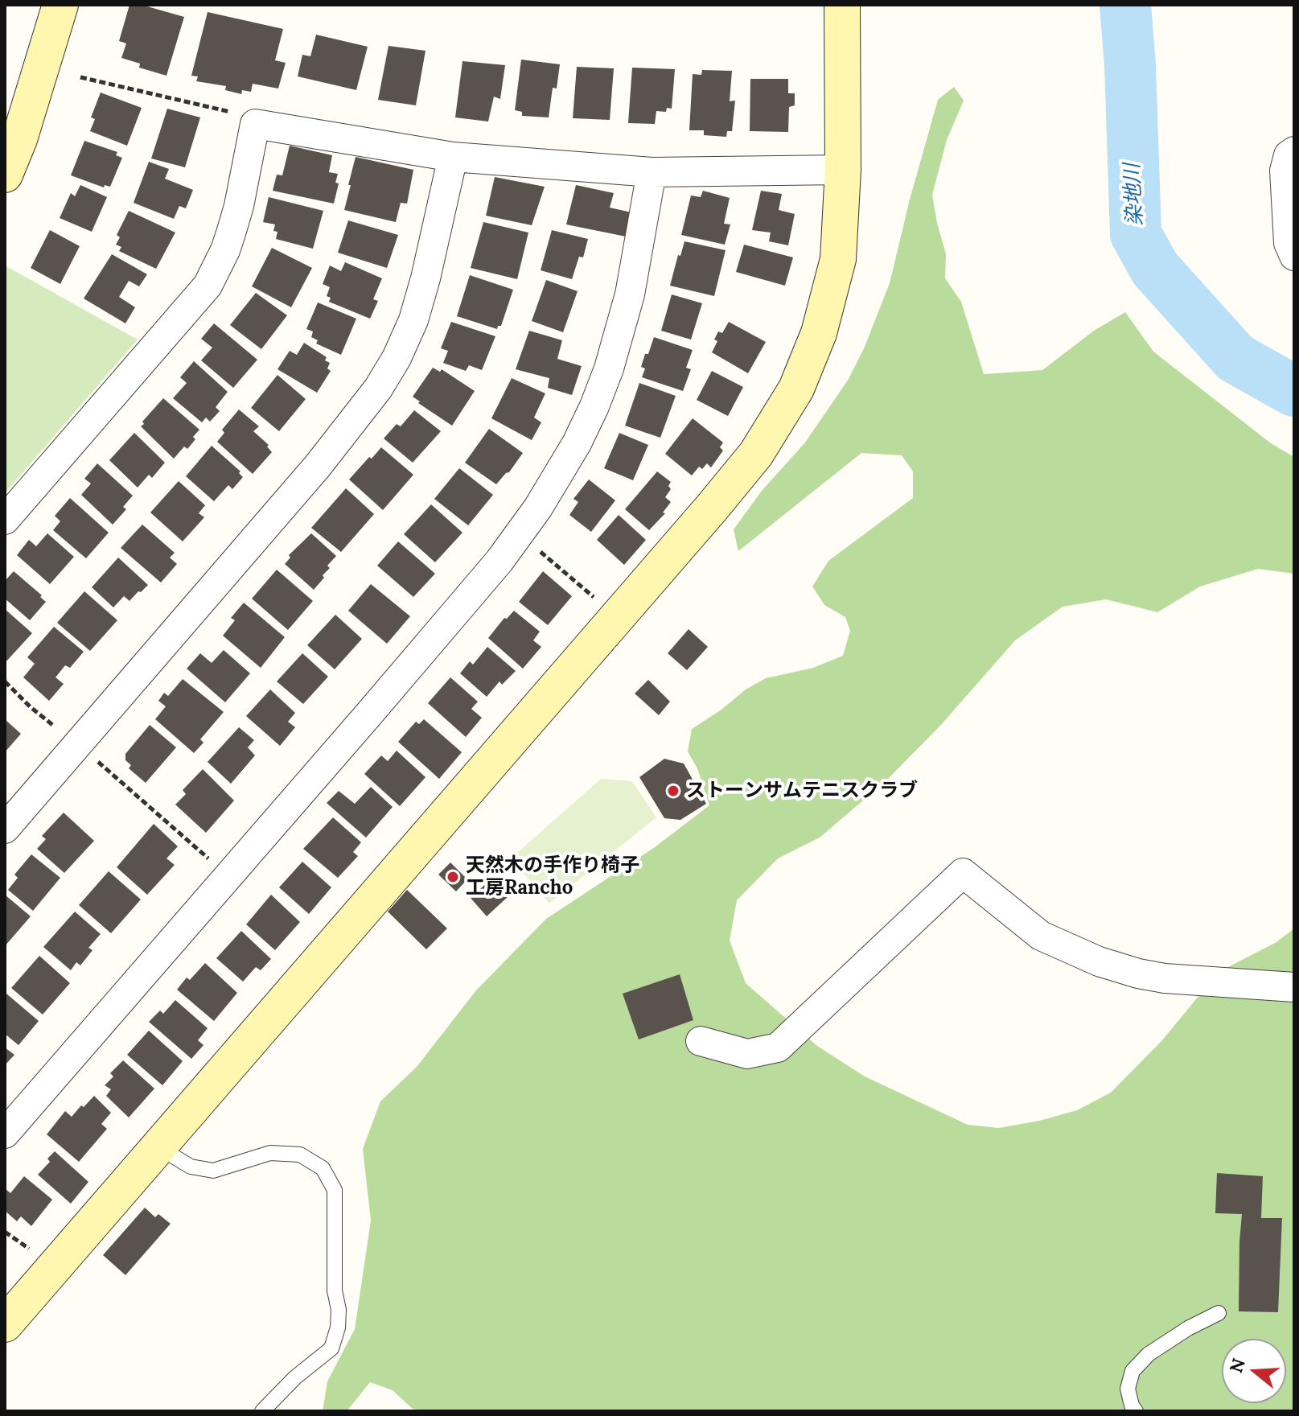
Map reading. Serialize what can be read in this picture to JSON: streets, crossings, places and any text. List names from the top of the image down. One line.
{"water":["染地川"],"places":["ストーンサムテニスクラブ","天然木の手作り椅子 工房Rancho"],"north":"left"}
